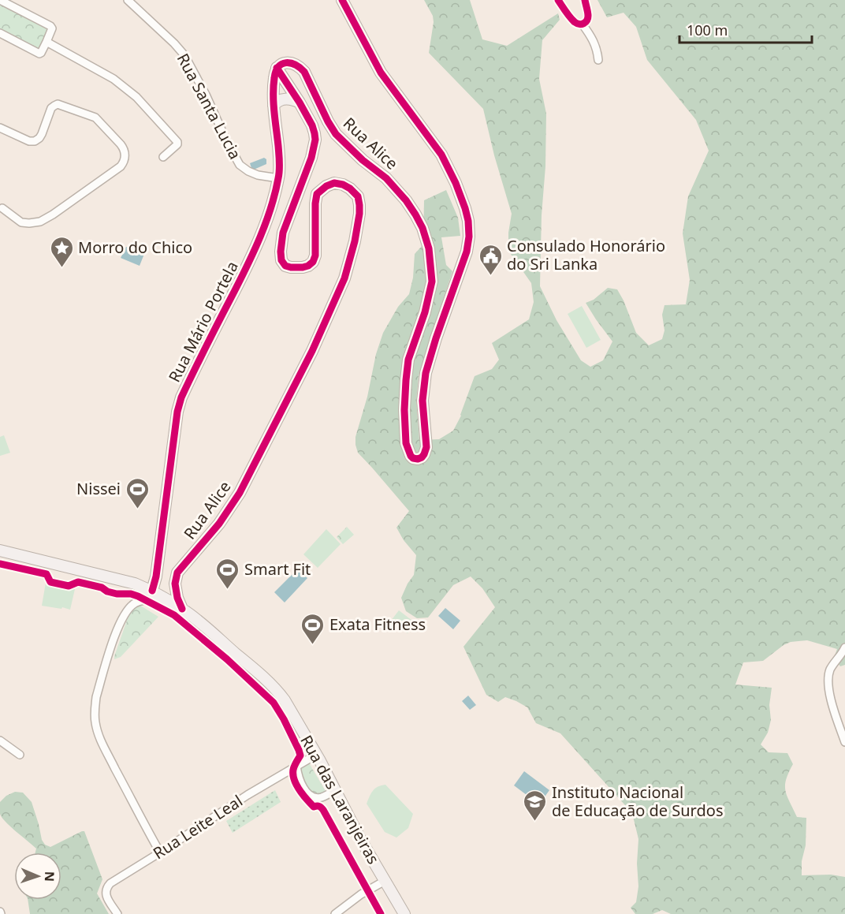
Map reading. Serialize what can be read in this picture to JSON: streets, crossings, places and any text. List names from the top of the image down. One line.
{"streets":{"street":["Rua Santa Lucia","Rua Alice","Rua Mário Portela","Rua das Laranjeiras","Rua Leite Leal"]},"crossings":[["Rua Santa Lucia","Rua Mário Portela"],["Rua Alice","Rua Mário Portela"],["Rua Mário Portela","Rua das Laranjeiras"],["Rua das Laranjeiras","Rua Leite Leal"]],"places":{"place":["Morro do Chico"],"public building":["Consulado Honorário do Sri Lanka"],"sports":["Nissei","Smart Fit","Exata Fitness"],"school or university":["Instituto Nacional de Educação de Surdos"]},"scale_bar":"100 m","north":"right"}
